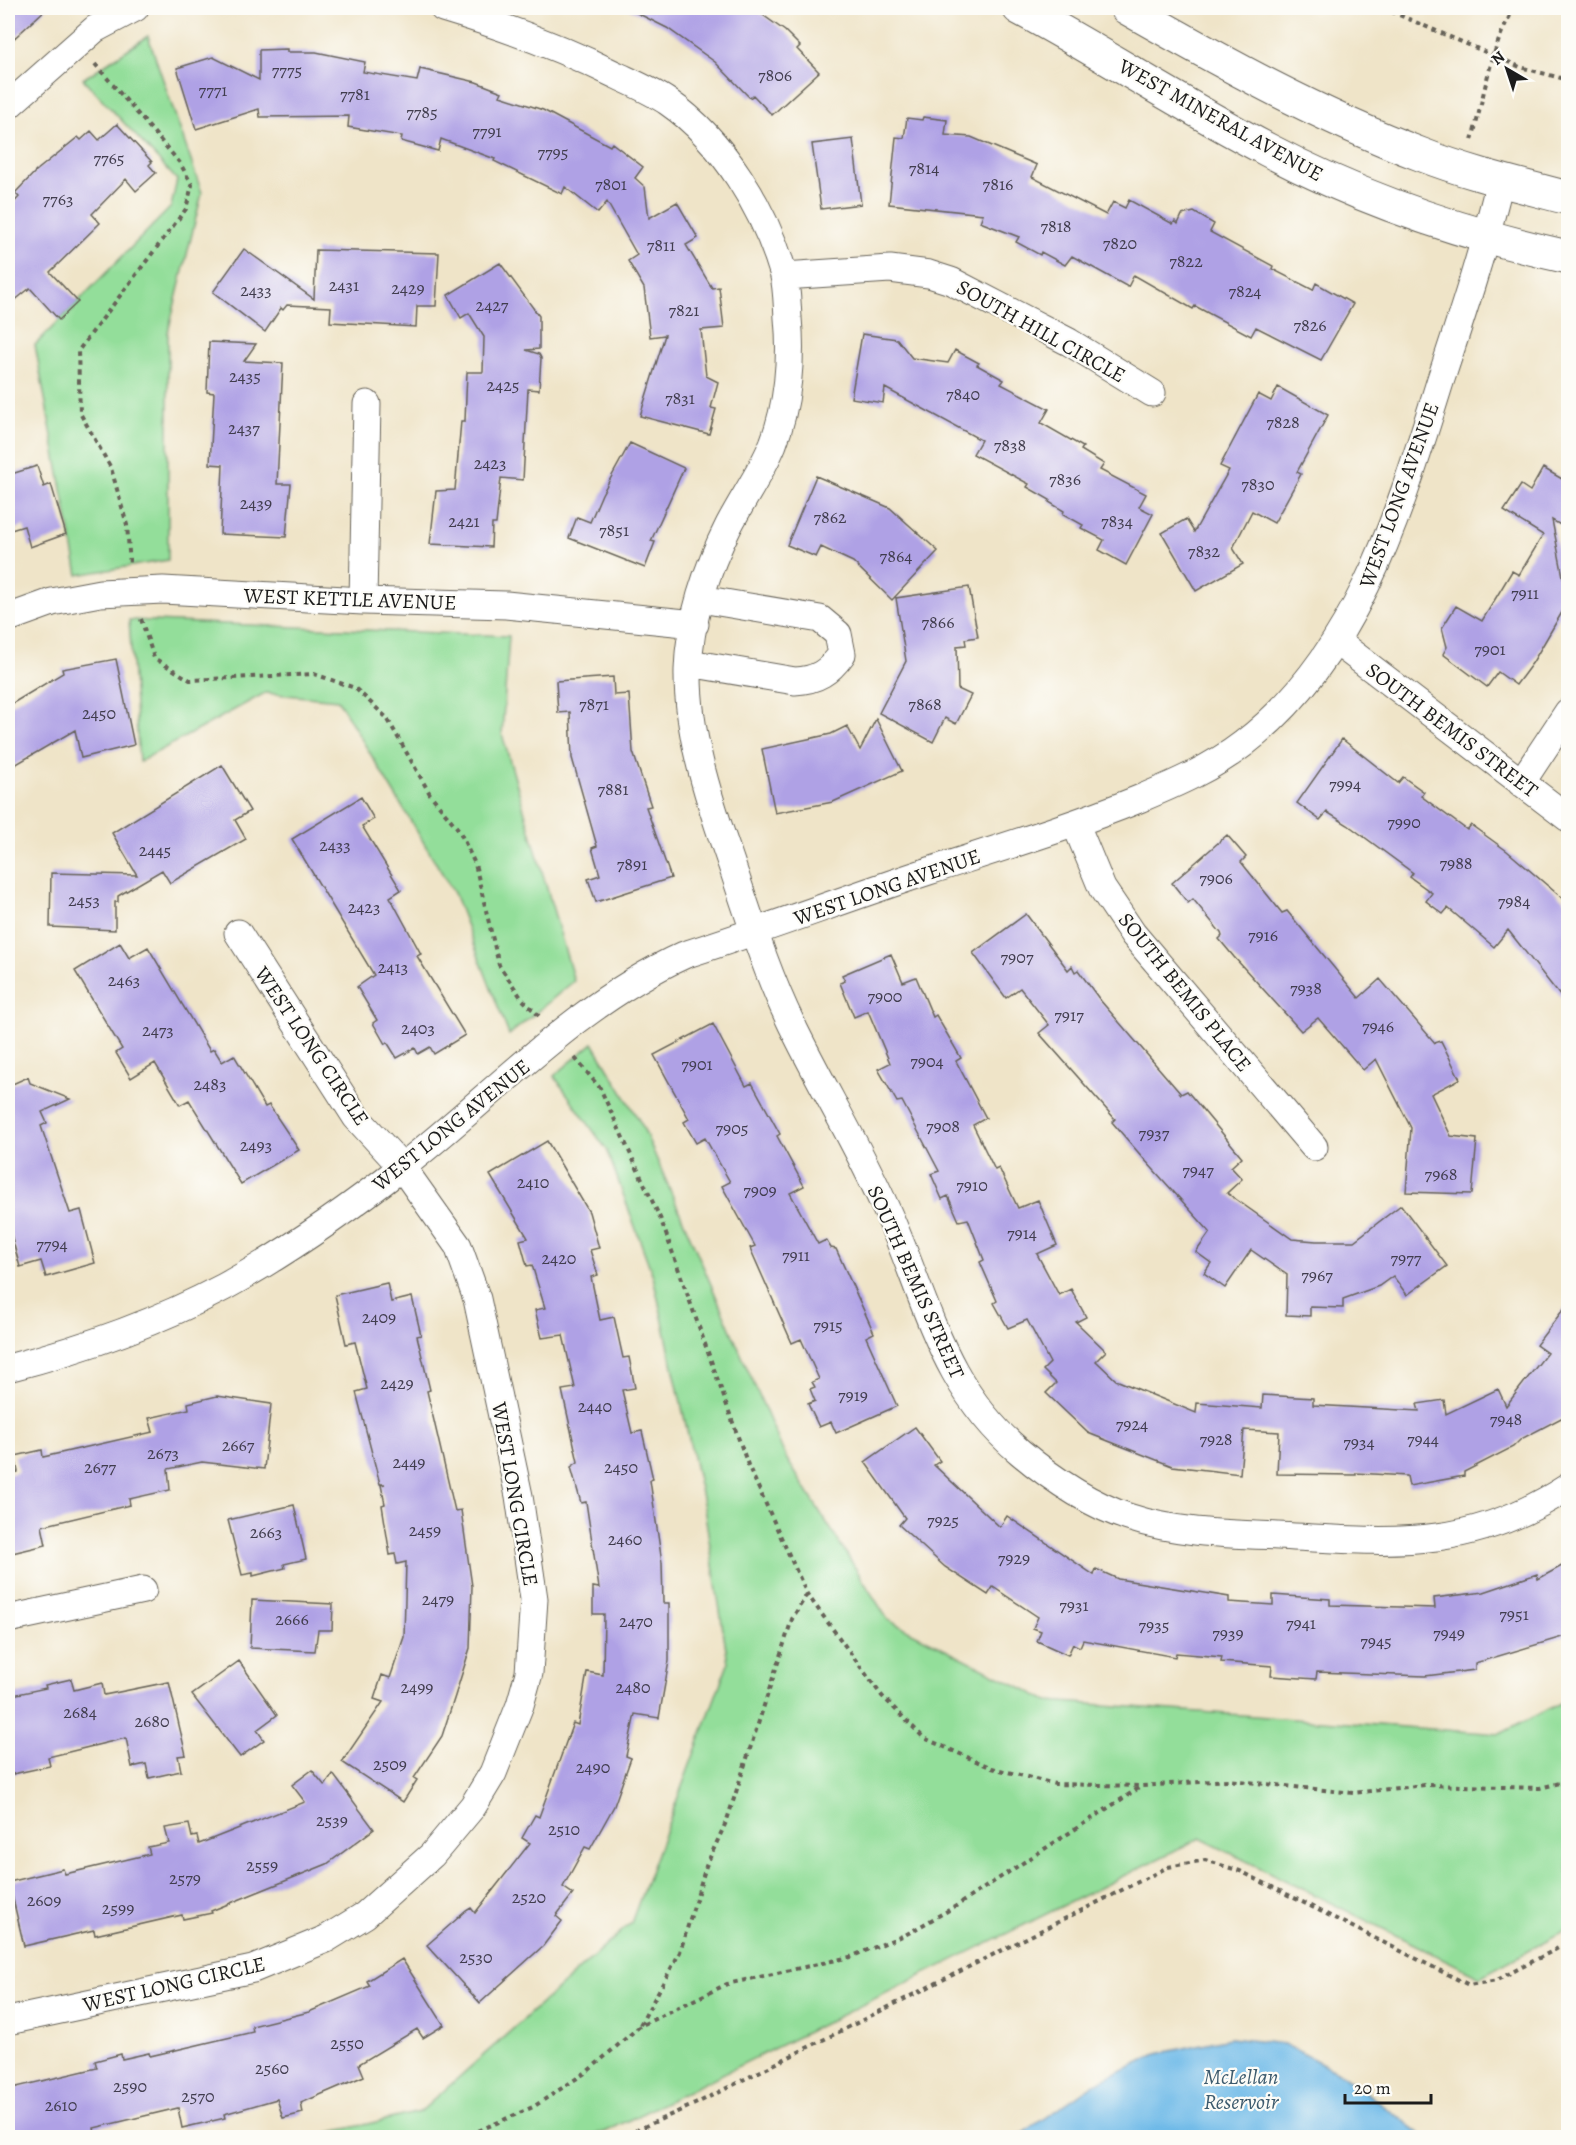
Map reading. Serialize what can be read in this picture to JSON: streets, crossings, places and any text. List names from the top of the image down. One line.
{"streets":{"main road":["WEST MINERAL AVENUE"],"street":["SOUTH HILL CIRCLE","WEST LONG AVENUE","WEST KETTLE AVENUE","SOUTH BEMIS STREET","SOUTH BEMIS PLACE","WEST LONG CIRCLE"]},"crossings":[["WEST MINERAL AVENUE","WEST LONG AVENUE"],["SOUTH HILL CIRCLE","SOUTH BEMIS STREET"],["WEST LONG AVENUE","SOUTH BEMIS STREET"],["WEST LONG AVENUE","SOUTH BEMIS PLACE"],["WEST LONG AVENUE","WEST LONG CIRCLE"],["WEST KETTLE AVENUE","SOUTH BEMIS STREET"]],"water":["McLellan Reservoir"],"house_numbers":["7775","7806","7771","7781","7785","7791","7795","7765","7814","7801","7816","7763","7818","7820","7811","7822","2431","2429","2433","7824","2427","7821","7826","2435","2425","7840","7831","7828","2437","7838","2423","7836","7830","2439","7862","2421","7834","7851","7832","7864","7911","7866","7901","7871","7868","2450","7994","7881","7990","2433","2445","7988","7891","7906","2453","7984","2423","7916","7907","2413","2463","7938","7900","7917","7946","2403","2473","7904","7901","2483","7908","7905","7937","2493","7947","7968","2410","7910","7909","7914","7794","7911","2420","7977","7967","2409","7915","2429","7919","2440","7948","7924","7928","7944","7934","2667","2673","2449","2677","2450","7925","2459","2663","2460","7929","2479","7931","7951","2666","2470","7941","7935","7939","7949","7945","2499","2480","2684","2680","2509","2490","2539","2510","2559","2579","2520","2609","2599","2530","2550","2560","2590","2570","2610"],"scale_bar":"20 m","north":"top left"}
